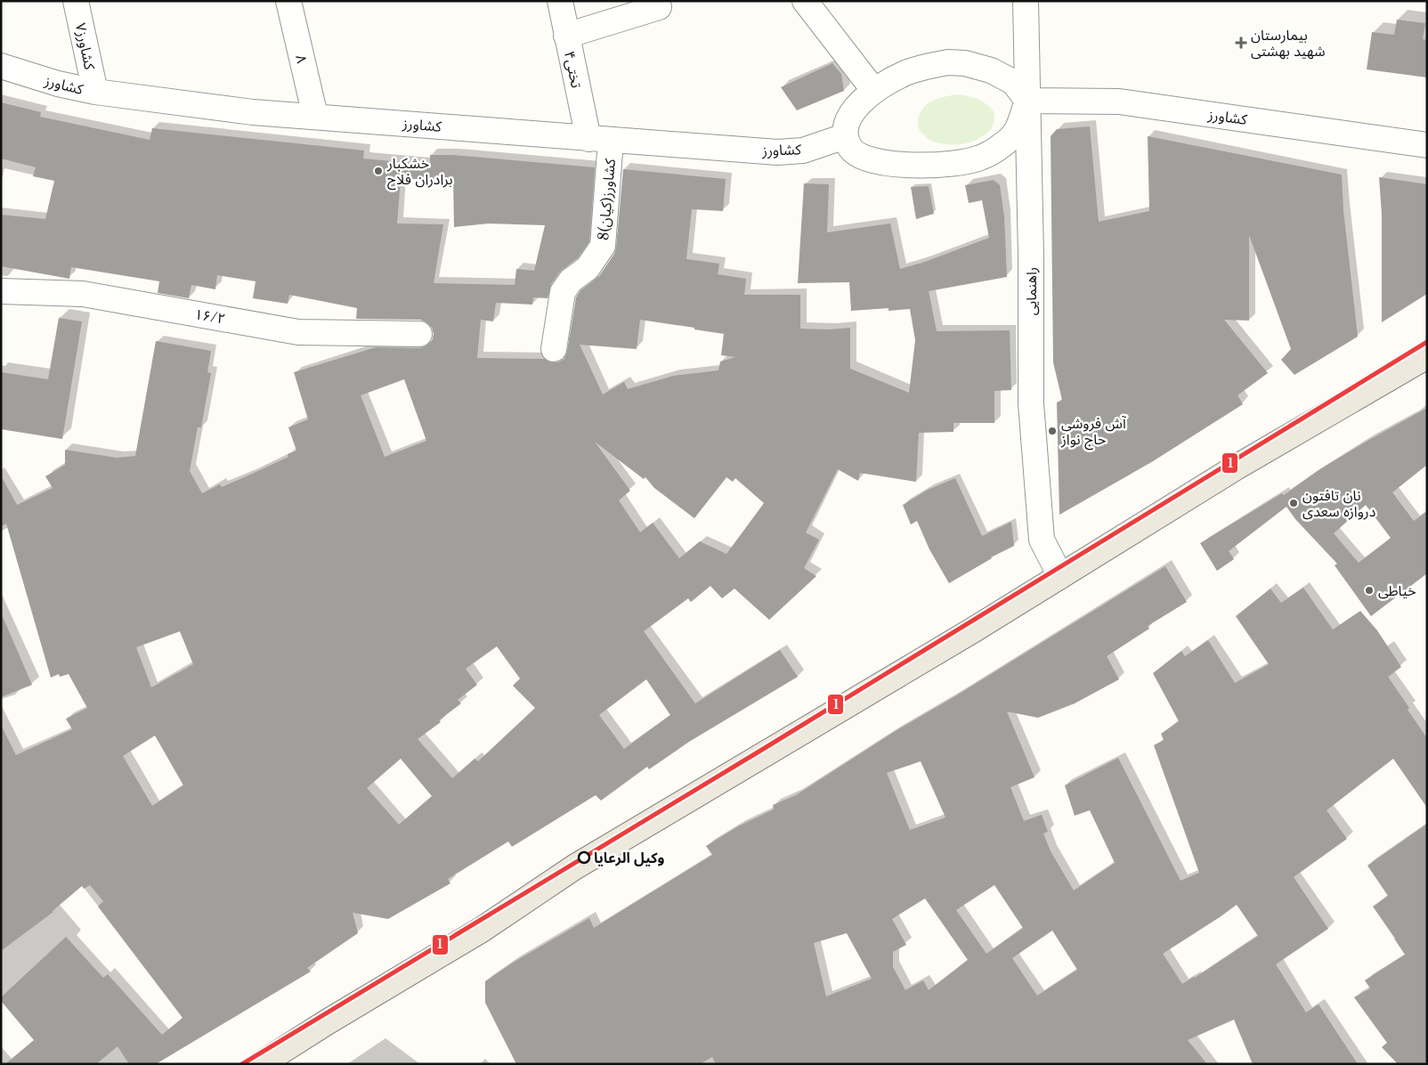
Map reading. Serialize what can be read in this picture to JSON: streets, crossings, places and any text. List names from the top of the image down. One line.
{"streets":{"street":["۷کشاورز","۸","تختی۴","کشاورز","8کشاورز(کیان)","راهنمایی","۱۶/۲"]},"crossings":[["۷کشاورز","کشاورز"],["۸","کشاورز"],["تختی۴","کشاورز"],["تختی۴","8کشاورز(کیان)"],["کشاورز","8کشاورز(کیان)"],["کشاورز","راهنمایی"]],"places":{"health":["بیمارستان شهید بهشتی"],"other":["خشکبار برادران فلاح","آش فروشی حاج نواز","نان تافتون دروازه سعدی","خیاطی","وکیل الرعایا"]},"lines":["transit line 1"]}
